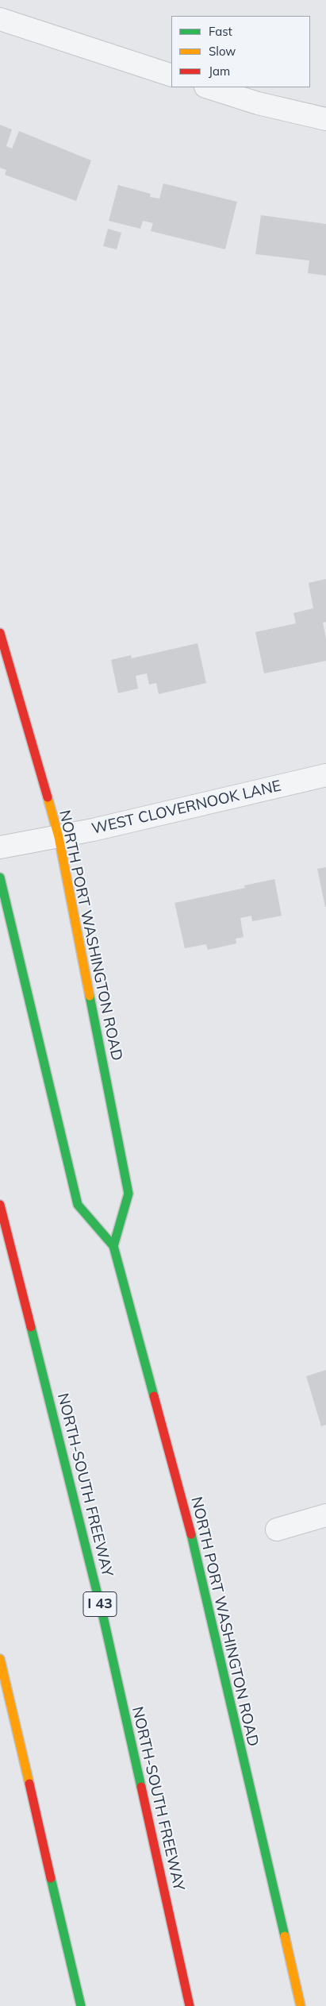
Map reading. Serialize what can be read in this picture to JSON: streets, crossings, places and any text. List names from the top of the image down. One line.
{"streets":{"main road":["NORTH PORT WASHINGTON ROAD","NORTH-SOUTH FREEWAY","I 43"],"street":["WEST CLOVERNOOK LANE"]},"crossings":[["WEST CLOVERNOOK LANE","NORTH PORT WASHINGTON ROAD"]],"legend":["Fast","Slow","Jam"]}
